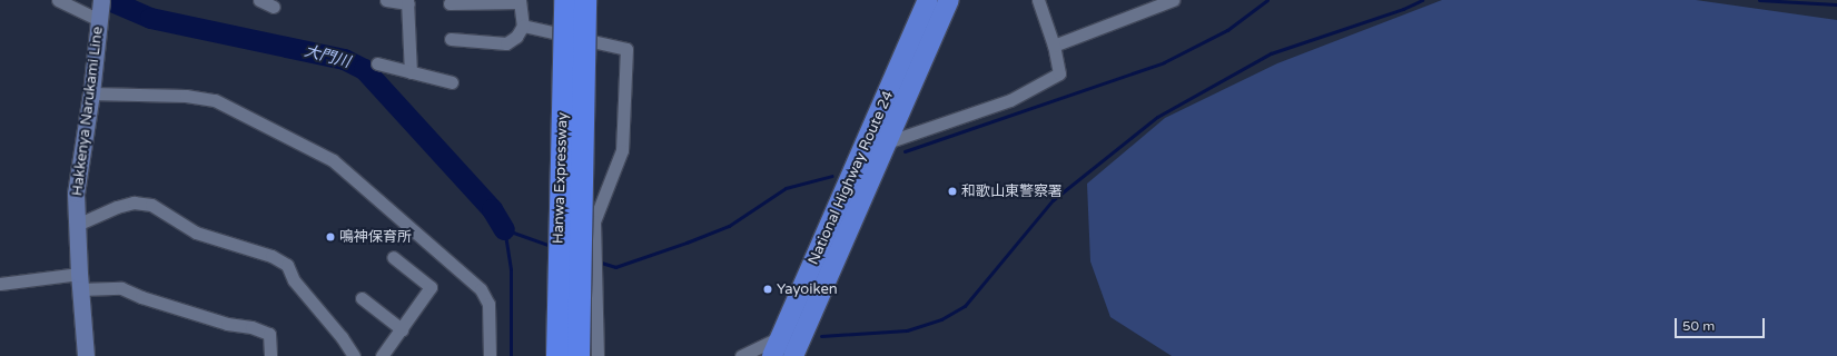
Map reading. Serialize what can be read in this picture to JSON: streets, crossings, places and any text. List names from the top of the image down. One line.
{"streets":{"highway":["Hanwa Expressway","National Highway Route 24"],"main road":["Hakkenya Narukami Line"]},"water":["大門川"],"places":["和歌山東警察署","鳴神保育所","Yayoiken"],"scale_bar":"50 m"}
